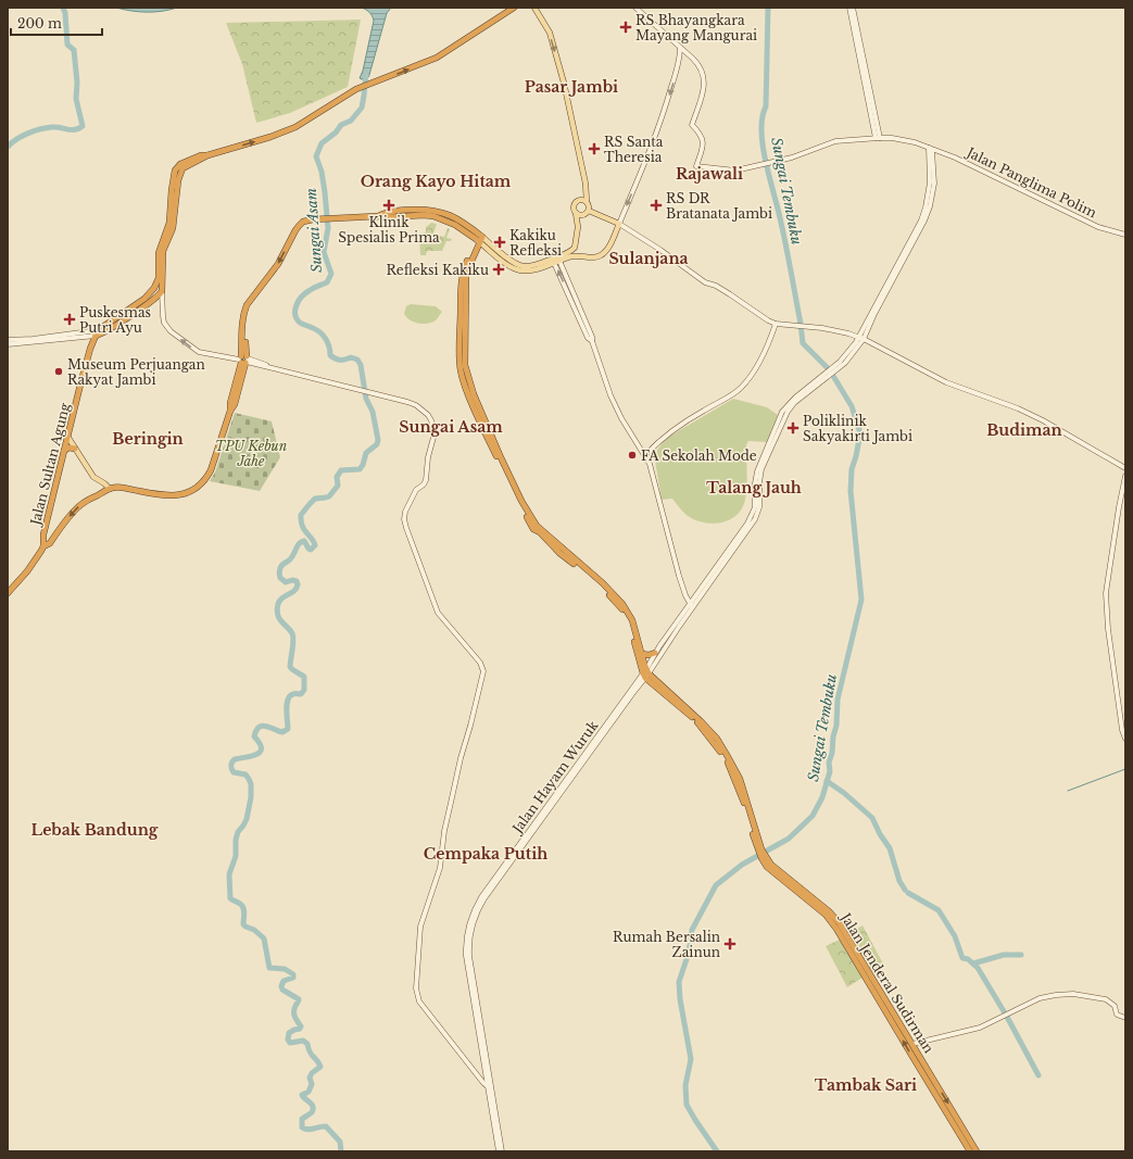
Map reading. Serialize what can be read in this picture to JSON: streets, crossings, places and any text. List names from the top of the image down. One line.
{"streets":{"highway":["Jalan Sultan Agung","Jalan Jenderal Sudirman"],"main road":["Jalan Panglima Polim","Jalan Hayam Wuruk"]},"crossings":[["Jalan Hayam Wuruk","Jalan Jenderal Sudirman"]],"districts":["Pasar Jambi","Rajawali","Orang Kayo Hitam","Sulanjana","Sungai Asam","Budiman","Beringin","Talang Jauh","Lebak Bandung","Cempaka Putih","Tambak Sari"],"water":["Sungai Tembuku","Sungai Asam"],"parks":["TPU Kebun Jahe"],"places":{"health":["RS Bhayangkara Mayang Mangurai","RS Santa Theresia","Klinik Spesialis Prima","RS DR Bratanata Jambi","Kakiku Refleksi","Refleksi Kakiku","Puskesmas Putri Ayu","Poliklinik Sakyakirti Jambi","Rumah Bersalin Zainun"],"other":["Museum Perjuangan Rakyat Jambi","FA Sekolah Mode"]},"scale_bar":"200 m"}
